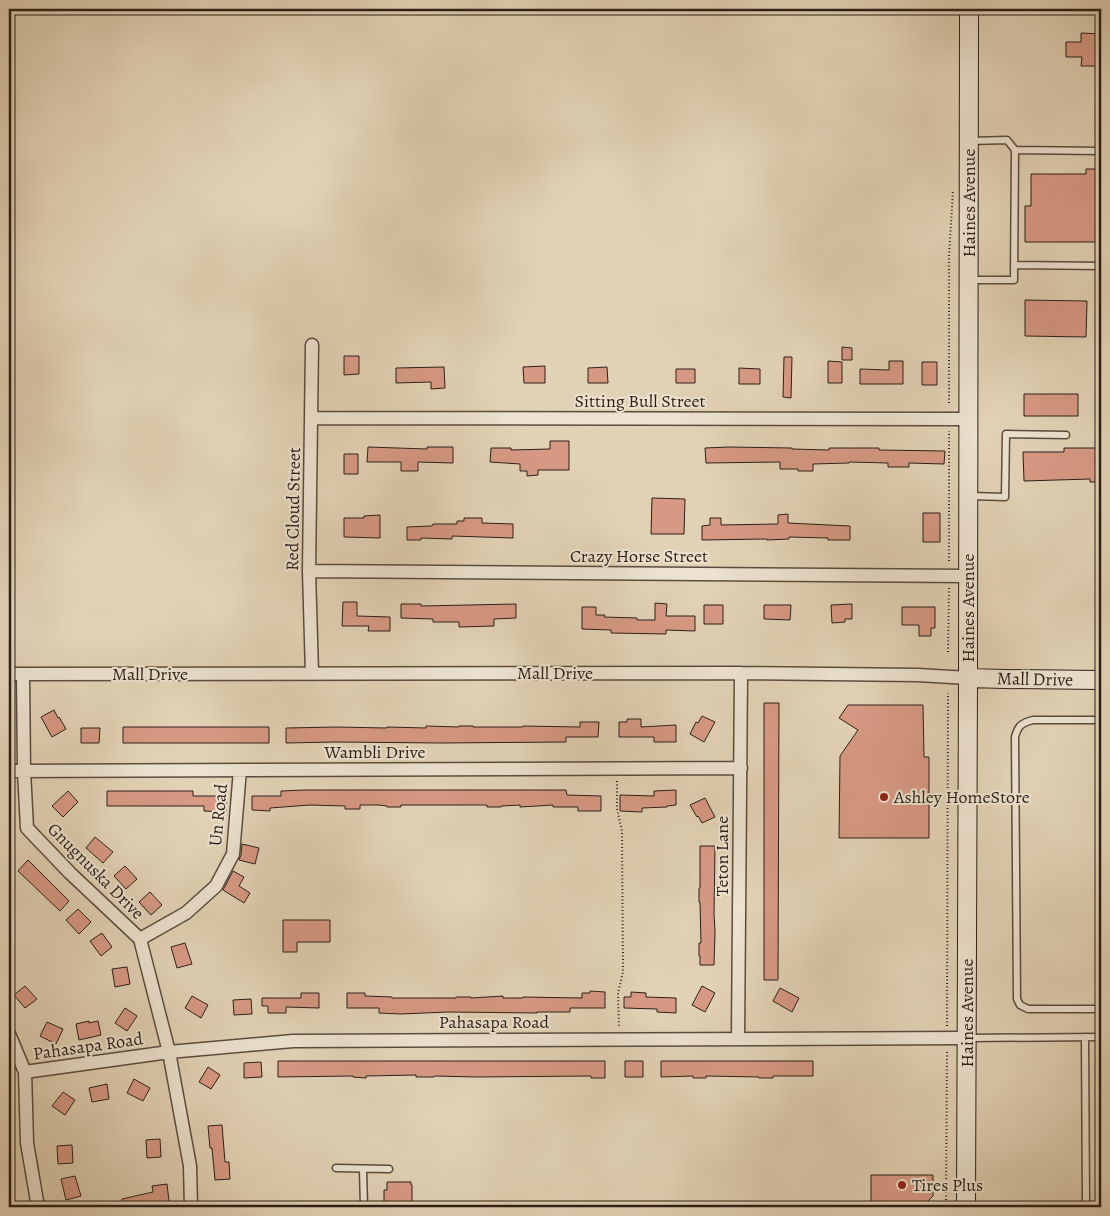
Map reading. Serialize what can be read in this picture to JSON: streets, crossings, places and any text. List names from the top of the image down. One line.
{"streets":{"main road":["Haines Avenue","Mall Drive"],"street":["Sitting Bull Street","Red Cloud Street","Crazy Horse Street","Wambli Drive","Un Road","Teton Lane","Gnugnuska Drive","Pahasapa Road"]},"crossings":[["Haines Avenue","Sitting Bull Street"],["Haines Avenue","Crazy Horse Street"],["Haines Avenue","Mall Drive"],["Haines Avenue","Pahasapa Road"],["Sitting Bull Street","Red Cloud Street"],["Red Cloud Street","Crazy Horse Street"],["Red Cloud Street","Mall Drive"],["Mall Drive","Teton Lane"],["Mall Drive","Gnugnuska Drive"],["Wambli Drive","Un Road"],["Wambli Drive","Teton Lane"],["Wambli Drive","Gnugnuska Drive"],["Un Road","Gnugnuska Drive"],["Teton Lane","Pahasapa Road"],["Gnugnuska Drive","Pahasapa Road"]],"places":["Ashley HomeStore","Tires Plus"]}
